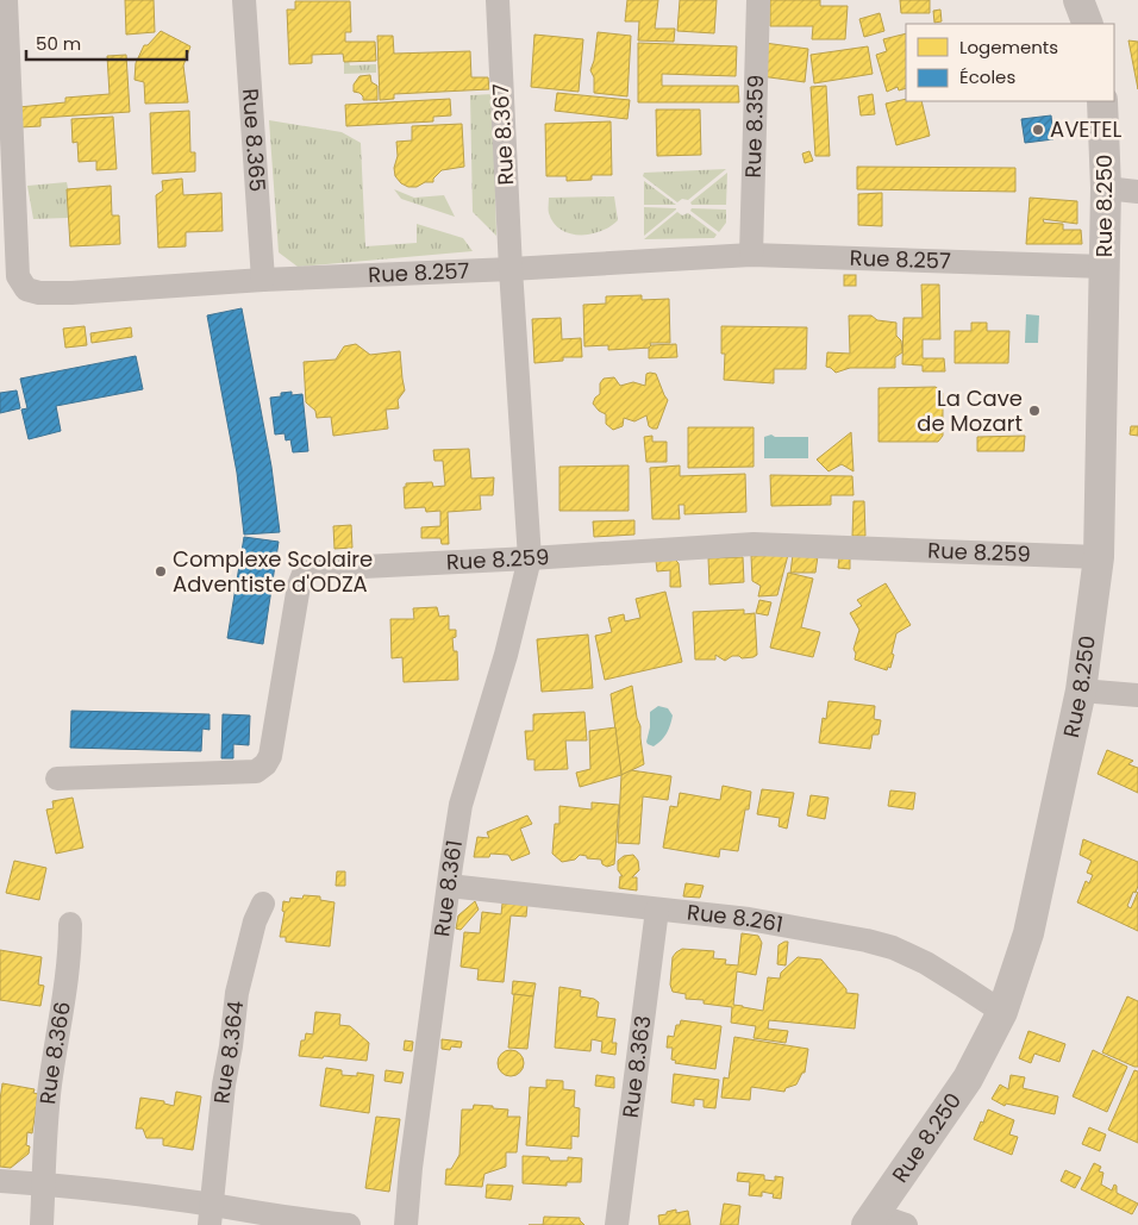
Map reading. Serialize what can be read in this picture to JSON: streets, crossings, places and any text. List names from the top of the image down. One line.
{"streets":{"street":["Rue 8.359","Rue 8.367","Rue 8.365","Rue 8.250","Rue 8.257","Rue 8.259","Rue 8.361","Rue 8.261","Rue 8.364","Rue 8.366","Rue 8.363"]},"crossings":[["Rue 8.359","Rue 8.257"],["Rue 8.367","Rue 8.257"],["Rue 8.367","Rue 8.259"],["Rue 8.367","Rue 8.361"],["Rue 8.365","Rue 8.257"],["Rue 8.250","Rue 8.257"],["Rue 8.250","Rue 8.259"],["Rue 8.250","Rue 8.261"],["Rue 8.259","Rue 8.361"],["Rue 8.361","Rue 8.261"],["Rue 8.261","Rue 8.363"]],"places":["AVETEL","La Cave de Mozart","Complexe Scolaire Adventiste d'ODZA"],"legend":["Logements","Écoles"],"scale_bar":"50 m"}
